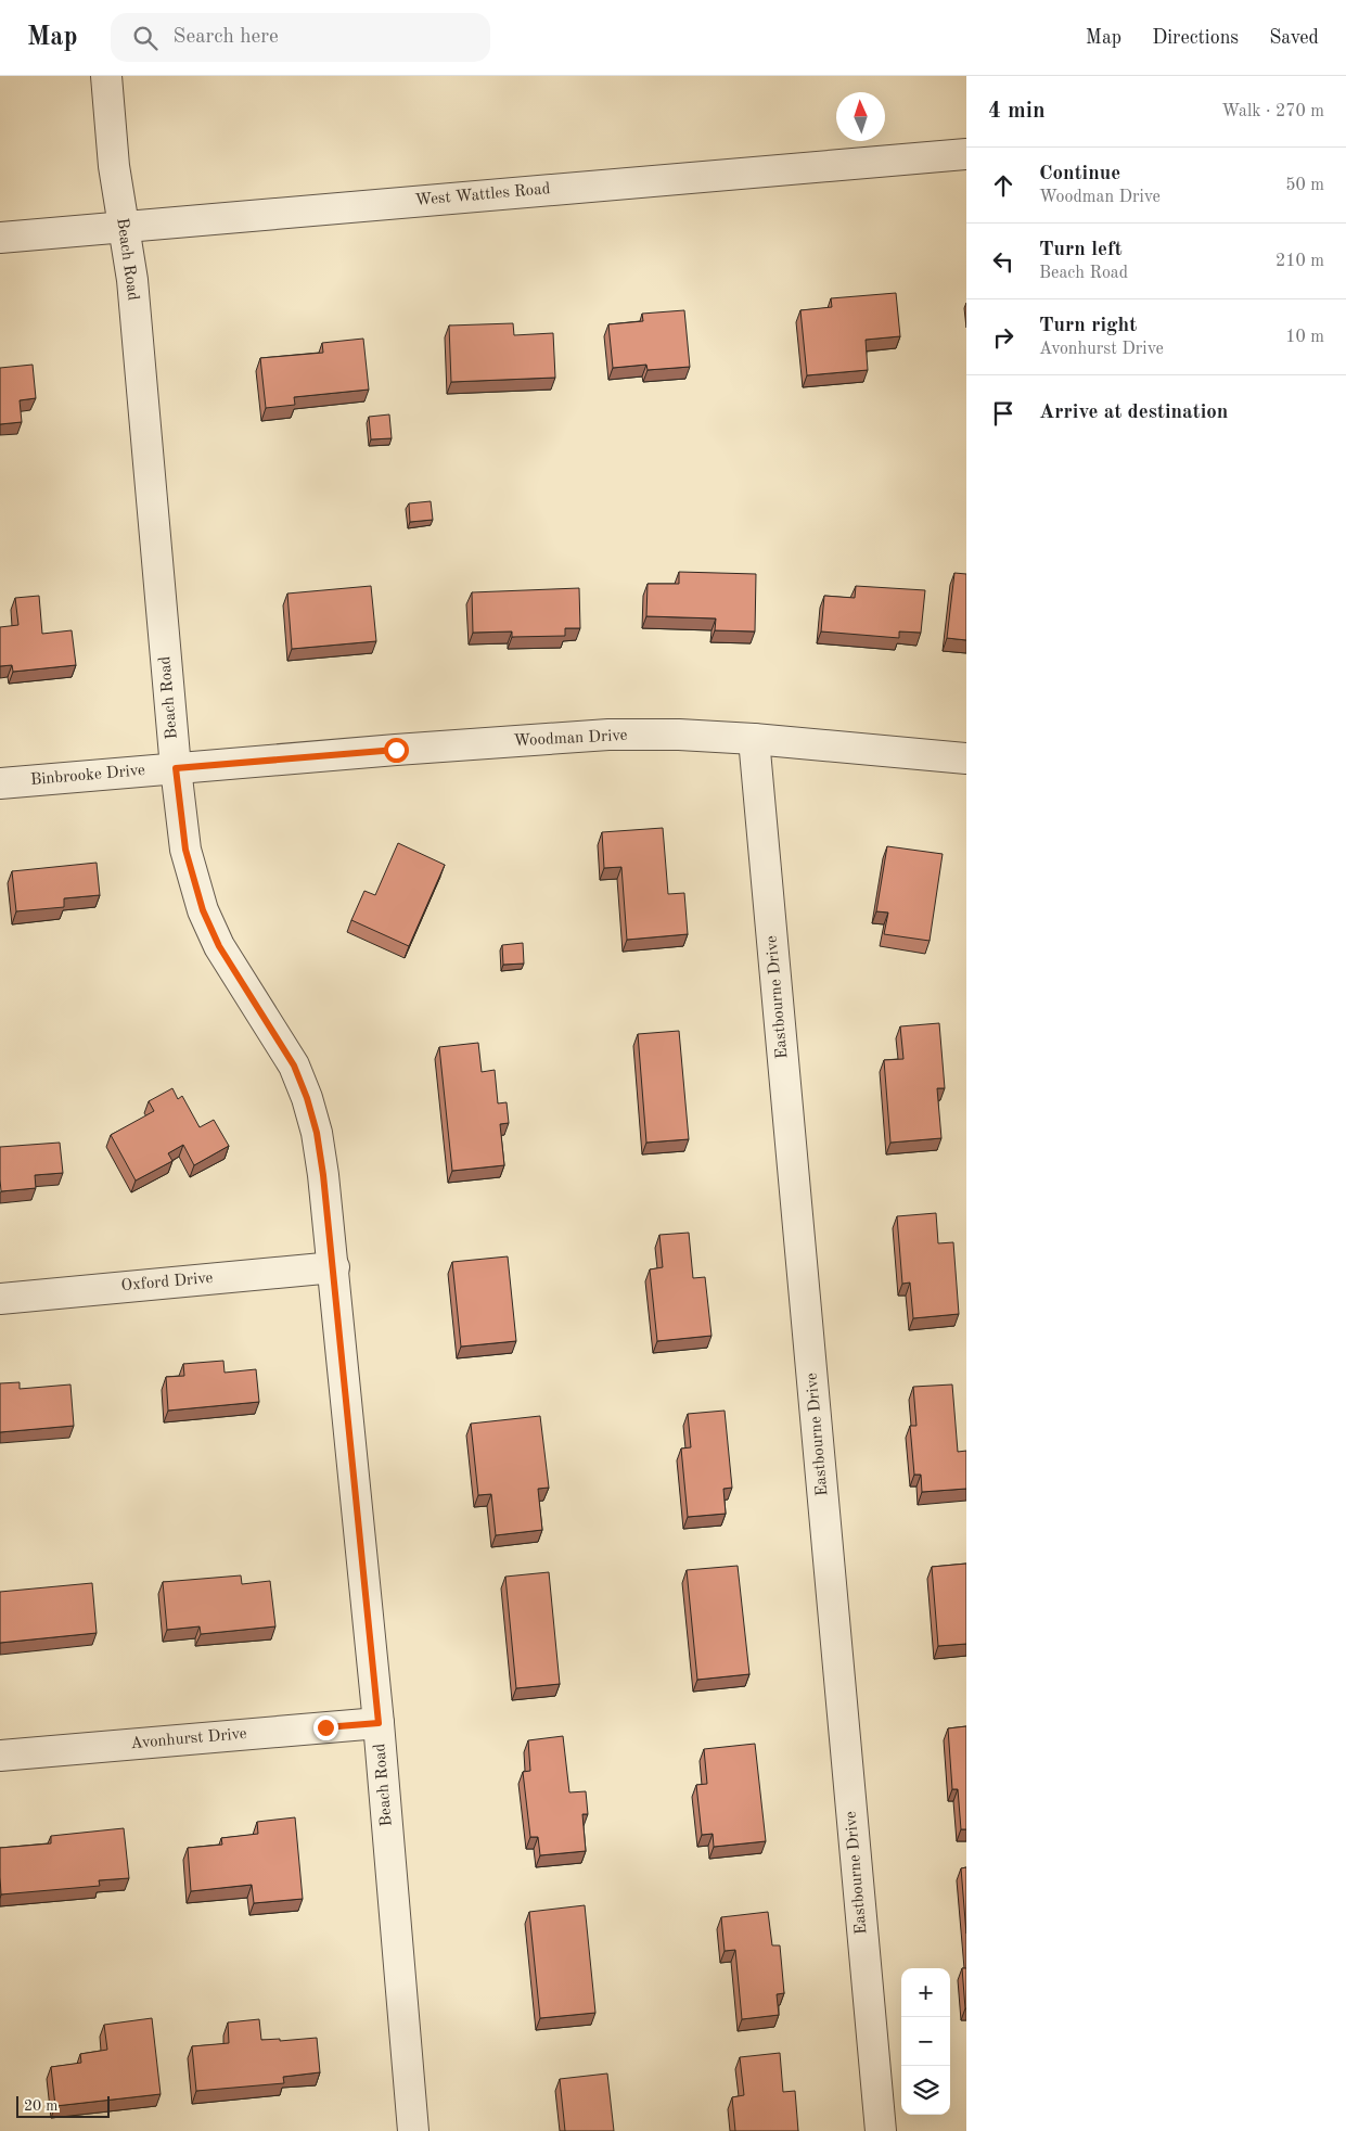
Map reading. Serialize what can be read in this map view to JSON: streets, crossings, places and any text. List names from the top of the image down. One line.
{"streets":{"street":["West Wattles Road","Beach Road","Woodman Drive","Binbrooke Drive","Eastbourne Drive","Oxford Drive","Avonhurst Drive"]},"crossings":[["West Wattles Road","Beach Road"],["Beach Road","Woodman Drive"],["Beach Road","Binbrooke Drive"],["Beach Road","Oxford Drive"],["Beach Road","Avonhurst Drive"],["Woodman Drive","Binbrooke Drive"],["Woodman Drive","Eastbourne Drive"]],"scale_bar":"20 m","north":"top","page":{"header":"Map","search":"Search here","nav":["Map","Directions","Saved"],"heading":["4 min","Walk · 270 m"],"list":[["Continue","Woodman Drive","50 m"],["Turn left","Beach Road","210 m"],["Turn right","Avonhurst Drive","10 m"],"Arrive at destination"],"map_buttons":["+","−"],"scale":"20 m"}}
